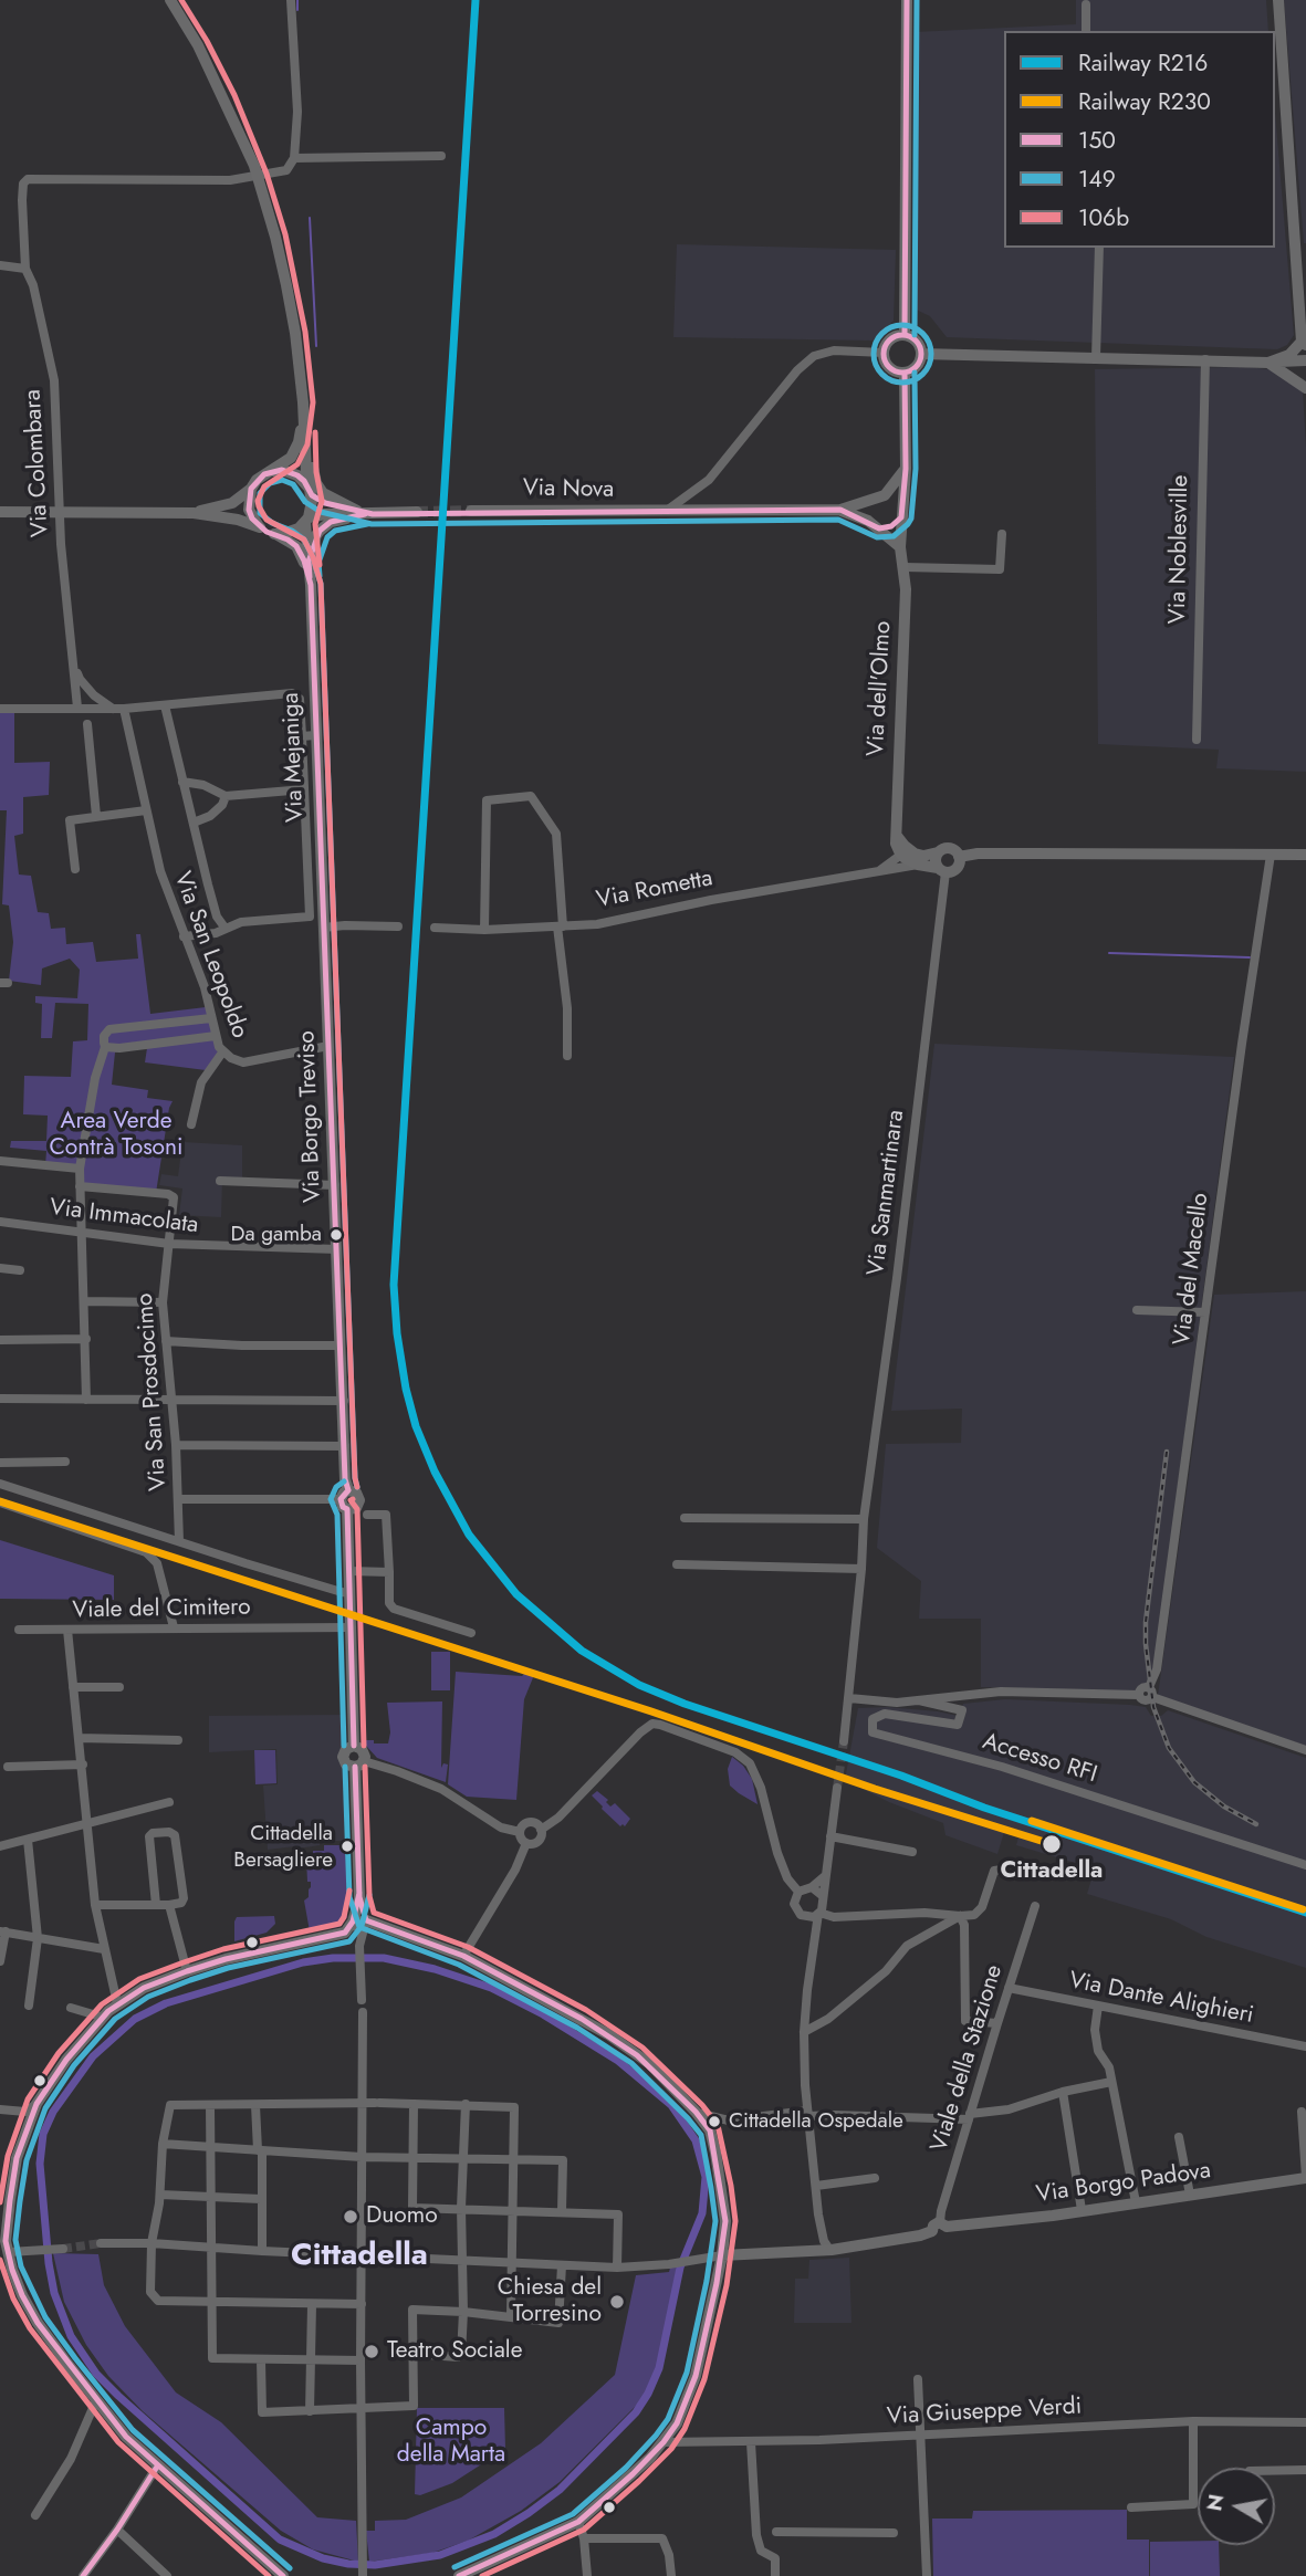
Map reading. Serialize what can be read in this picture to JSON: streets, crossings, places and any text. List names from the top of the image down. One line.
{"streets":{"street":["Via Colombara","Via Nova","Via Noblesville","Via dell'Olmo","Via Mejaniga","Via Rometta","Via San Leopoldo","Via Borgo Treviso","Via Sanmartinara","Via Immacolata","Via del Macello","Via San Prosdocimo","Viale del Cimitero","Accesso RFI","Via Dante Alighieri","Viale della Stazione","Via Borgo Padova","Via Giuseppe Verdi"]},"crossings":[["Via Colombara","Via Mejaniga"],["Via dell'Olmo","Via Rometta"],["Via Mejaniga","Via Borgo Treviso"],["Via Rometta","Via Sanmartinara"],["Via San Leopoldo","Via Borgo Treviso"],["Via Borgo Treviso","Via Immacolata"],["Via Borgo Treviso","Viale del Cimitero"],["Via Immacolata","Via San Prosdocimo"],["Via Dante Alighieri","Viale della Stazione"],["Viale della Stazione","Via Borgo Padova"]],"districts":["Cittadella"],"parks":["Area Verde Contrà Tosoni","Campo della Marta"],"places":["Da gamba","Cittadella","Cittadella Bersagliere","Cittadella Ospedale","Duomo","Chiesa del Torresino","Teatro Sociale"],"lines":["rail line R216","transit line 150","transit line 149","transit line 106b","rail line R230"],"legend":["Railway R216","Railway R230","150","149","106b"],"north":"left"}
